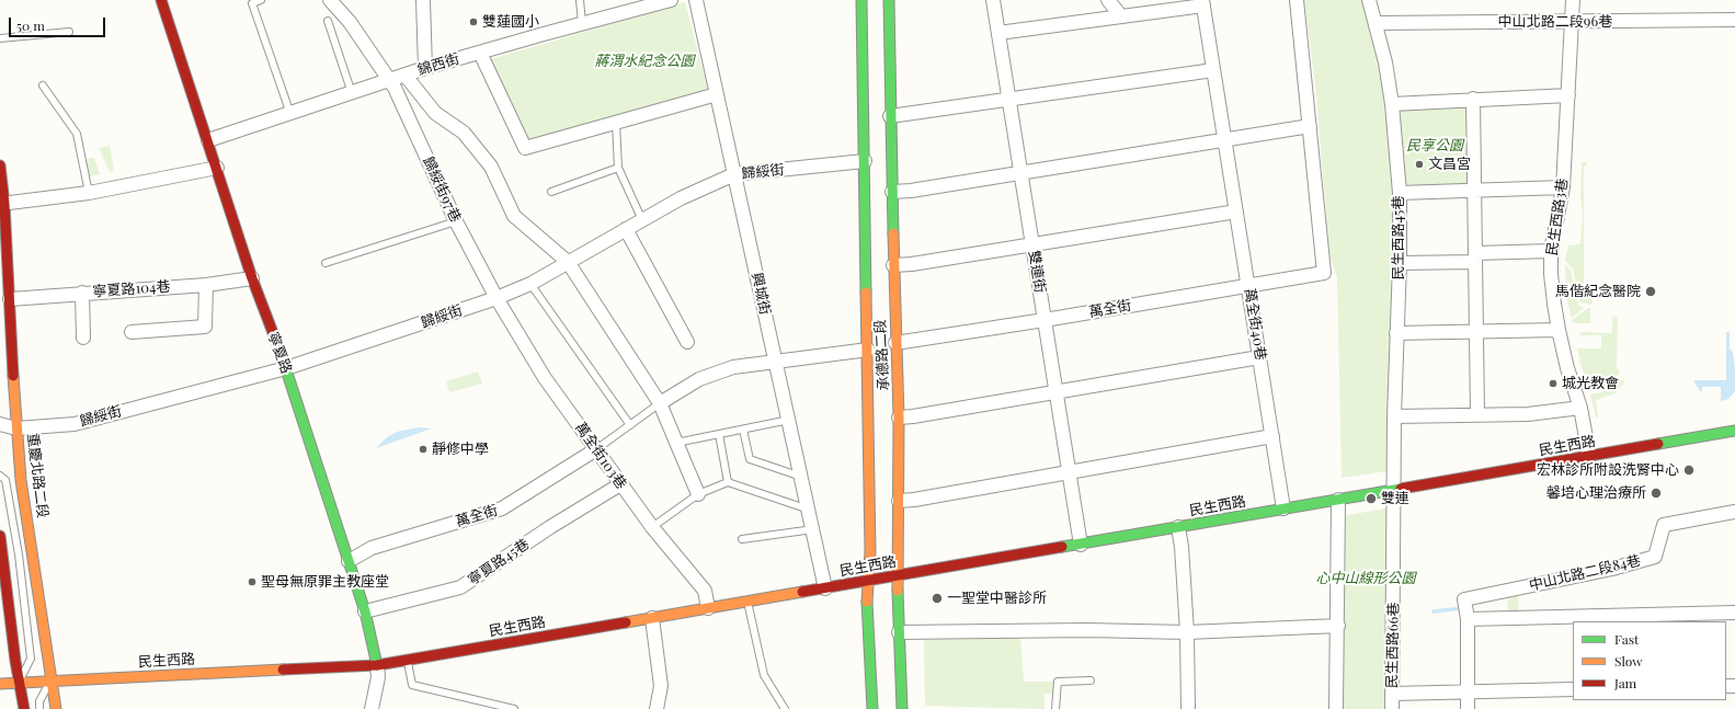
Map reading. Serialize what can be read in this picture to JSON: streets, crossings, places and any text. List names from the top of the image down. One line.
{"streets":{"street":["中山北路二段96巷","錦西街","歸綏街","歸綏街97巷","民生西路3巷","民生西路45巷","雙連街","寧夏路104巷","興城街","萬全街","萬全街40巷","寧夏路","承德路二段","民生西路","萬全街103巷","重慶北路二段","寧夏路45巷","中山北路二段84巷","民生西路66巷"]},"crossings":[["中山北路二段96巷","民生西路3巷"],["中山北路二段96巷","民生西路45巷"],["錦西街","歸綏街97巷"],["錦西街","寧夏路"],["歸綏街","歸綏街97巷"],["歸綏街","興城街"],["歸綏街","寧夏路"],["歸綏街","承德路二段"],["歸綏街","萬全街103巷"],["歸綏街","重慶北路二段"],["歸綏街97巷","萬全街103巷"],["民生西路3巷","民生西路"],["民生西路45巷","民生西路"],["民生西路45巷","民生西路66巷"],["雙連街","萬全街"],["雙連街","民生西路"],["寧夏路104巷","寧夏路"],["寧夏路104巷","重慶北路二段"],["興城街","民生西路"],["萬全街","萬全街40巷"],["萬全街","寧夏路"],["萬全街","承德路二段"],["萬全街","萬全街103巷"],["萬全街40巷","民生西路"],["寧夏路","民生西路"],["寧夏路","寧夏路45巷"],["承德路二段","民生西路"],["民生西路","萬全街103巷"],["民生西路","重慶北路二段"],["民生西路","民生西路66巷"],["萬全街103巷","寧夏路45巷"]],"parks":["蔣渭水紀念公園","民享公園","心中山線形公園"],"places":["雙蓮國小","文昌宮","馬偕紀念醫院","城光教會","靜修中學","宏林診所附設洗腎中心","馨培心理治療所","雙連","聖母無原罪主教座堂","一聖堂中醫診所"],"legend":["Fast","Slow","Jam"],"scale_bar":"50 m"}
